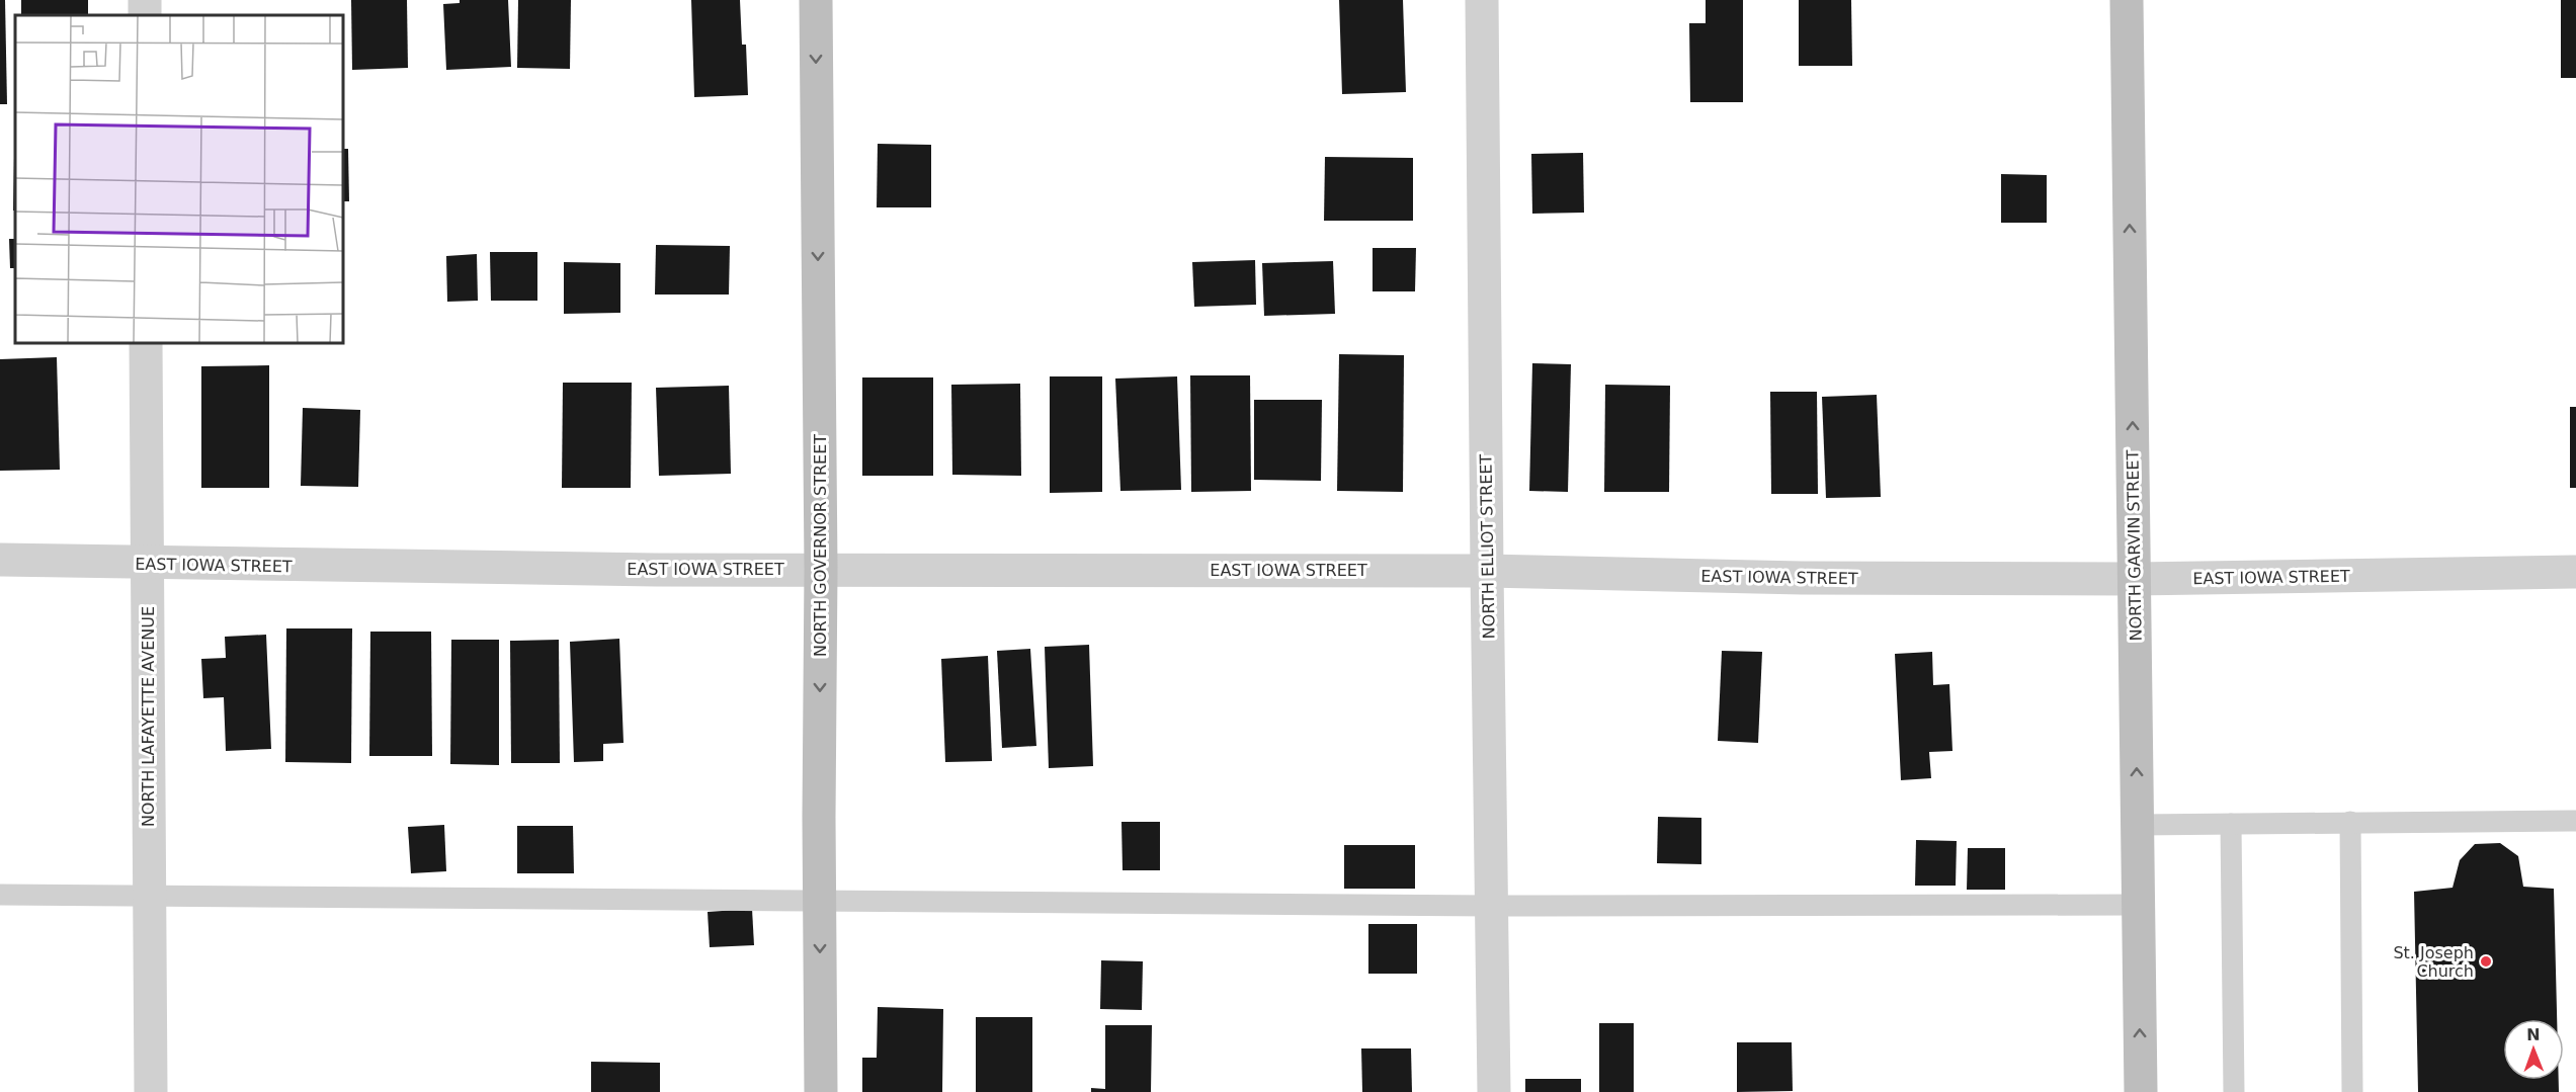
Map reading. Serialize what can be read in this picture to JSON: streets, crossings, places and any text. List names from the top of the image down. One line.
{"streets":{"main road":["NORTH GOVERNOR STREET","NORTH GARVIN STREET"],"street":["NORTH ELLIOT STREET","EAST IOWA STREET","NORTH LAFAYETTE AVENUE"]},"crossings":[["NORTH GOVERNOR STREET","EAST IOWA STREET"],["NORTH GARVIN STREET","EAST IOWA STREET"],["NORTH ELLIOT STREET","EAST IOWA STREET"],["EAST IOWA STREET","NORTH LAFAYETTE AVENUE"]],"one_way":["NORTH GOVERNOR STREET","NORTH GARVIN STREET"],"places":["St. Joseph Church"],"north":"top"}
